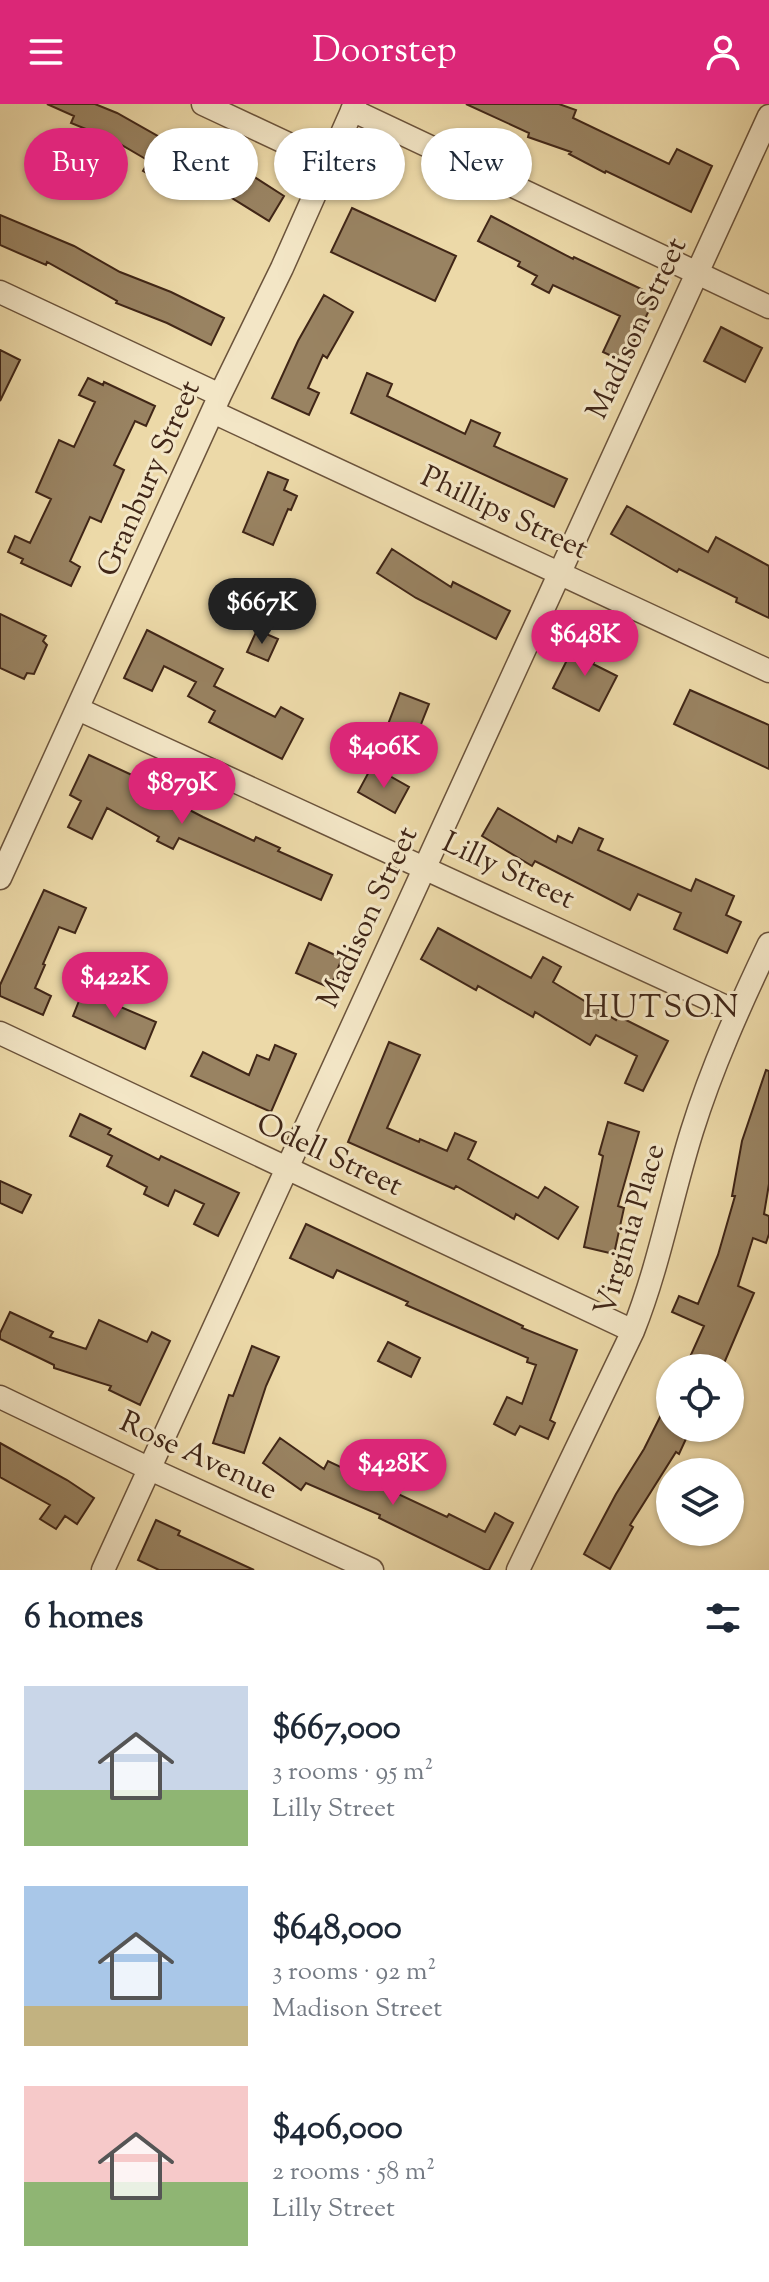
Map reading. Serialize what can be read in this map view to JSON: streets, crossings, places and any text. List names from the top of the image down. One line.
{"streets":{"street":["Madison Street","Granbury Street","Phillips Street","Lilly Street","Odell Street","Virginia Place","Rose Avenue"]},"crossings":[["Madison Street","Phillips Street"],["Madison Street","Lilly Street"],["Madison Street","Odell Street"],["Madison Street","Rose Avenue"],["Granbury Street","Phillips Street"],["Granbury Street","Lilly Street"],["Lilly Street","Virginia Place"],["Odell Street","Virginia Place"]],"districts":["HUTSON"],"page":{"header":"Doorstep","chip":["Buy","Rent","Filters","New"],"price":["$667K","$648K","$406K","$879K","$422K","$428K"],"heading":"6 homes","list":[{"name":"$667,000","note":"3 rooms · 95 m² · Lilly Street"},{"name":"$648,000","note":"3 rooms · 92 m² · Madison Street"},{"name":"$406,000","note":"2 rooms · 58 m² · Lilly Street"}]}}
